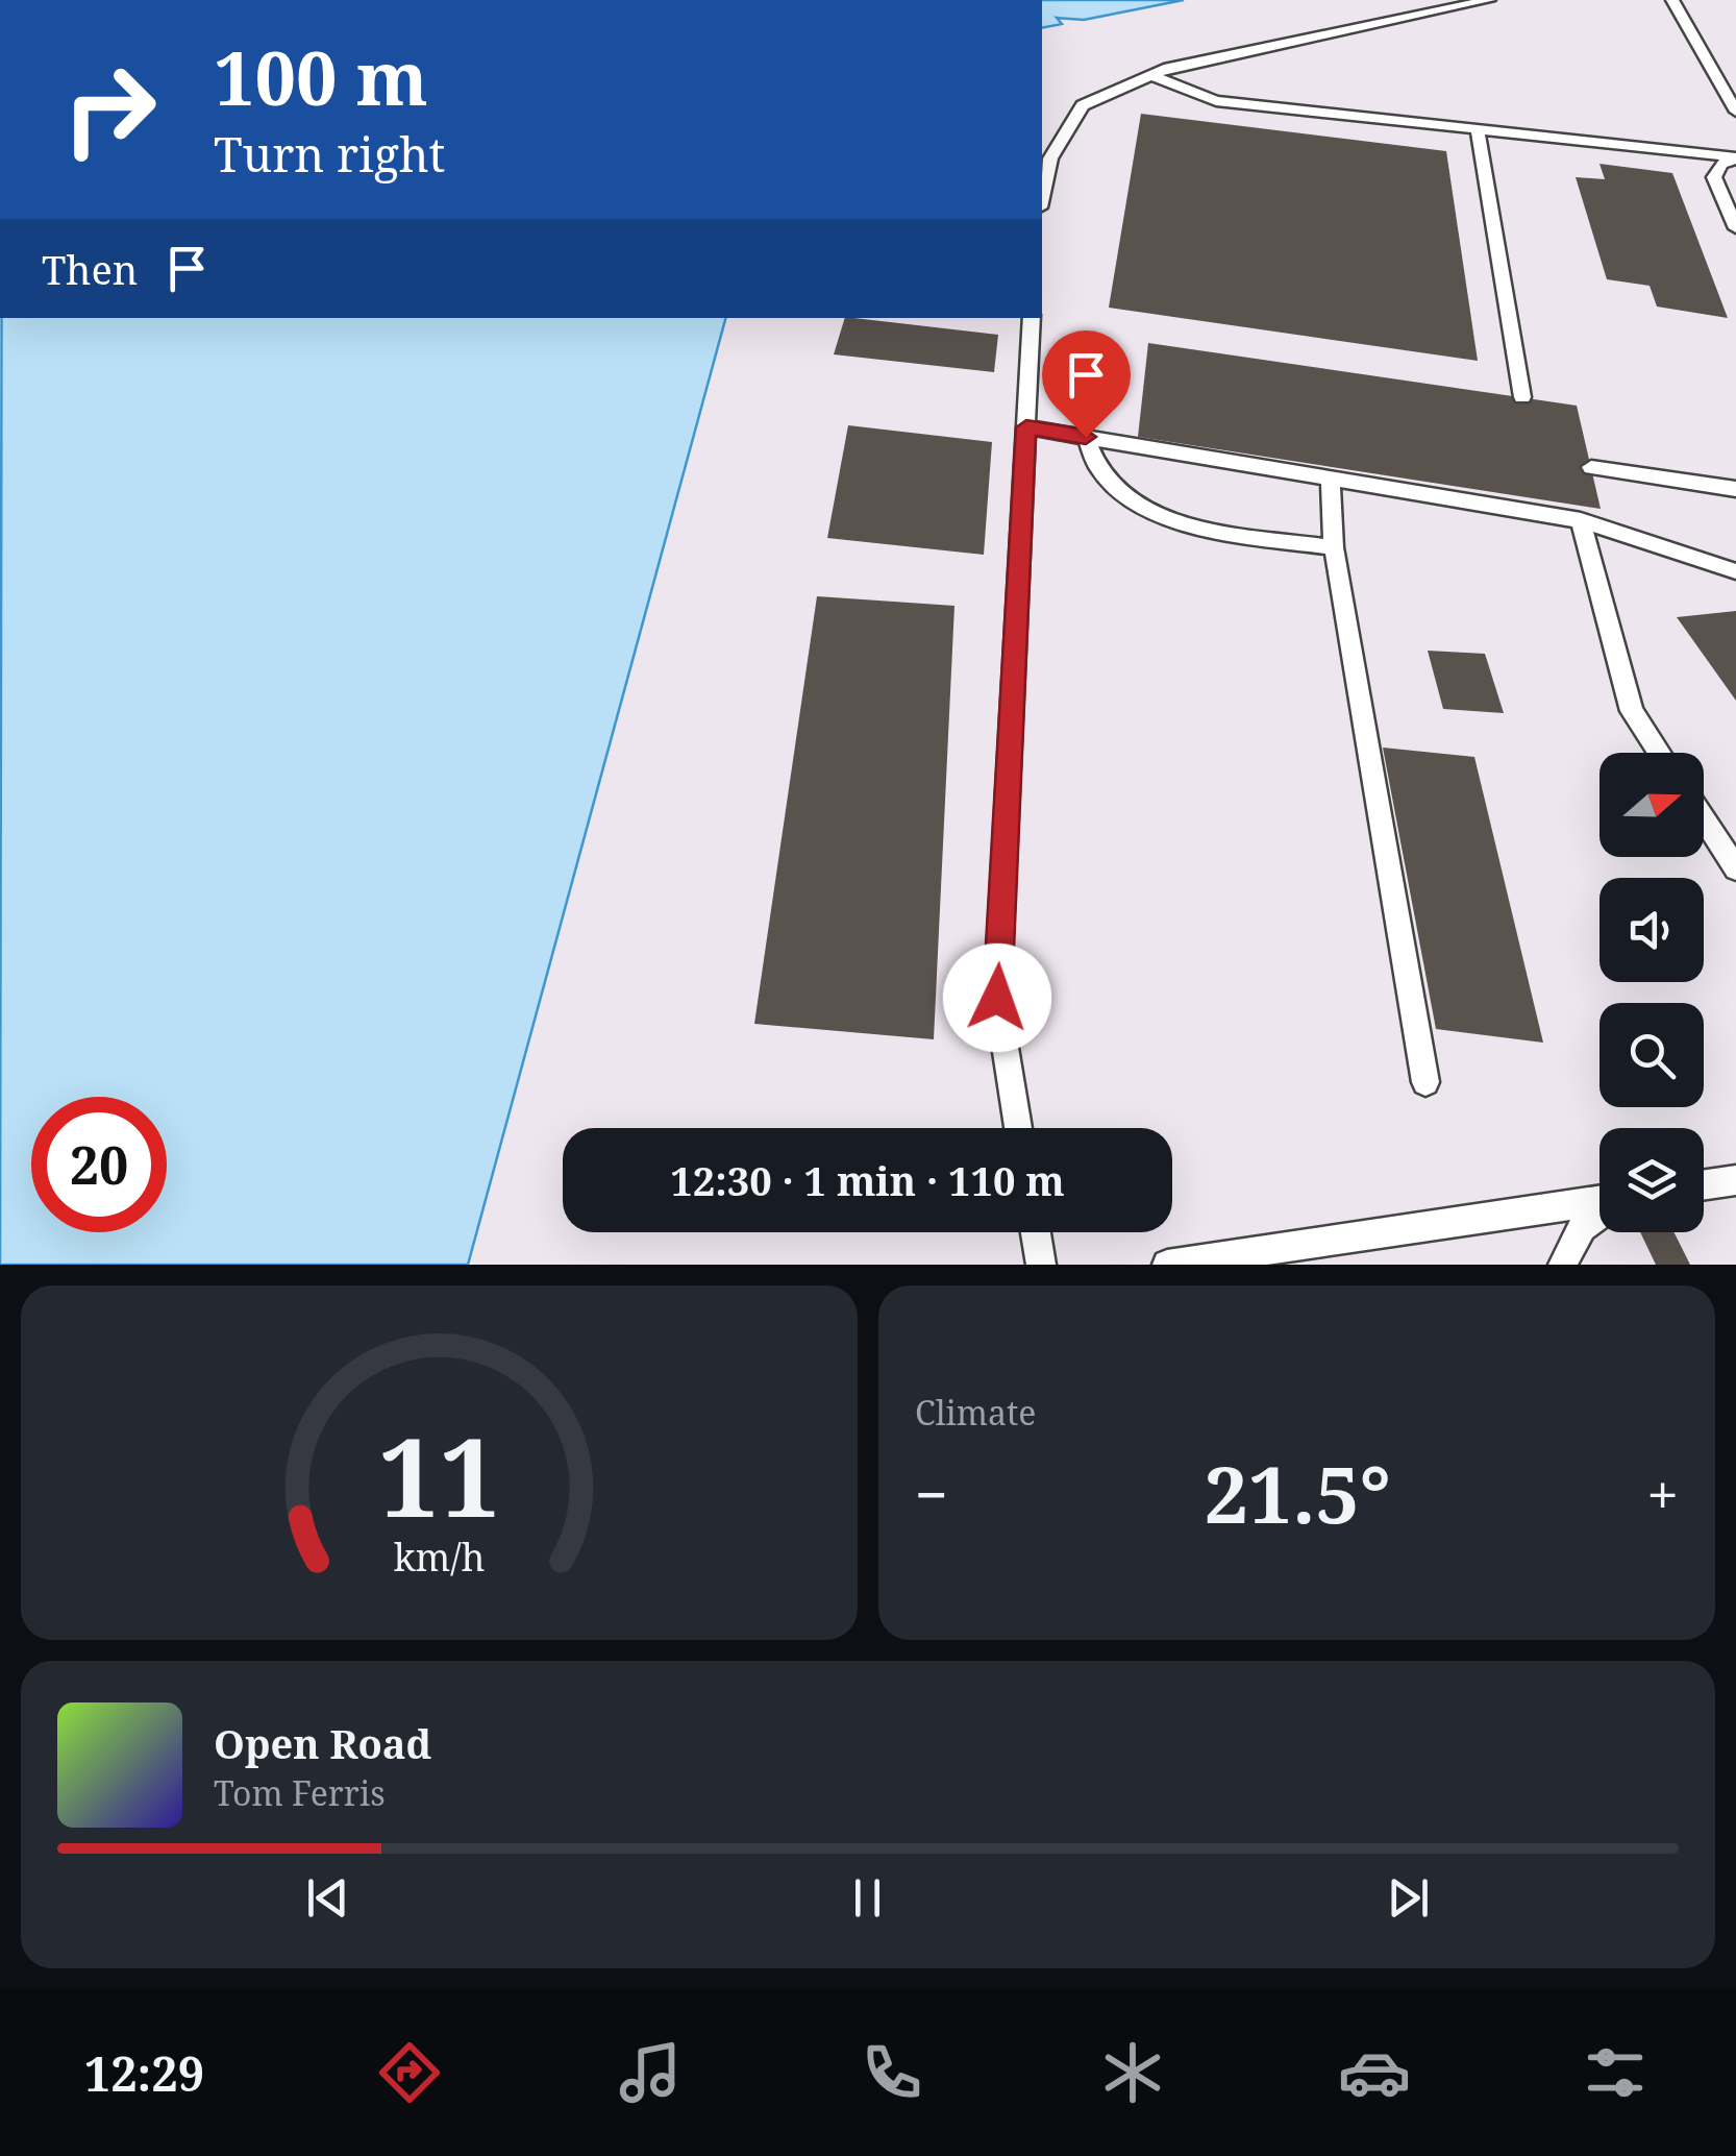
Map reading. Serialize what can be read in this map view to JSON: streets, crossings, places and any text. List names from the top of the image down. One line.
{"north":"right","page":{"turn":["100 m","Turn right"],"then":"Then","limit":"20","trip":"12:30 · 1 min · 110 m","tile":"Climate","heat":["−","21.5°","+"],"song":["Open Road","Tom Ferris"],"tabs":"12:29","gauge":["11","km/h"]}}
